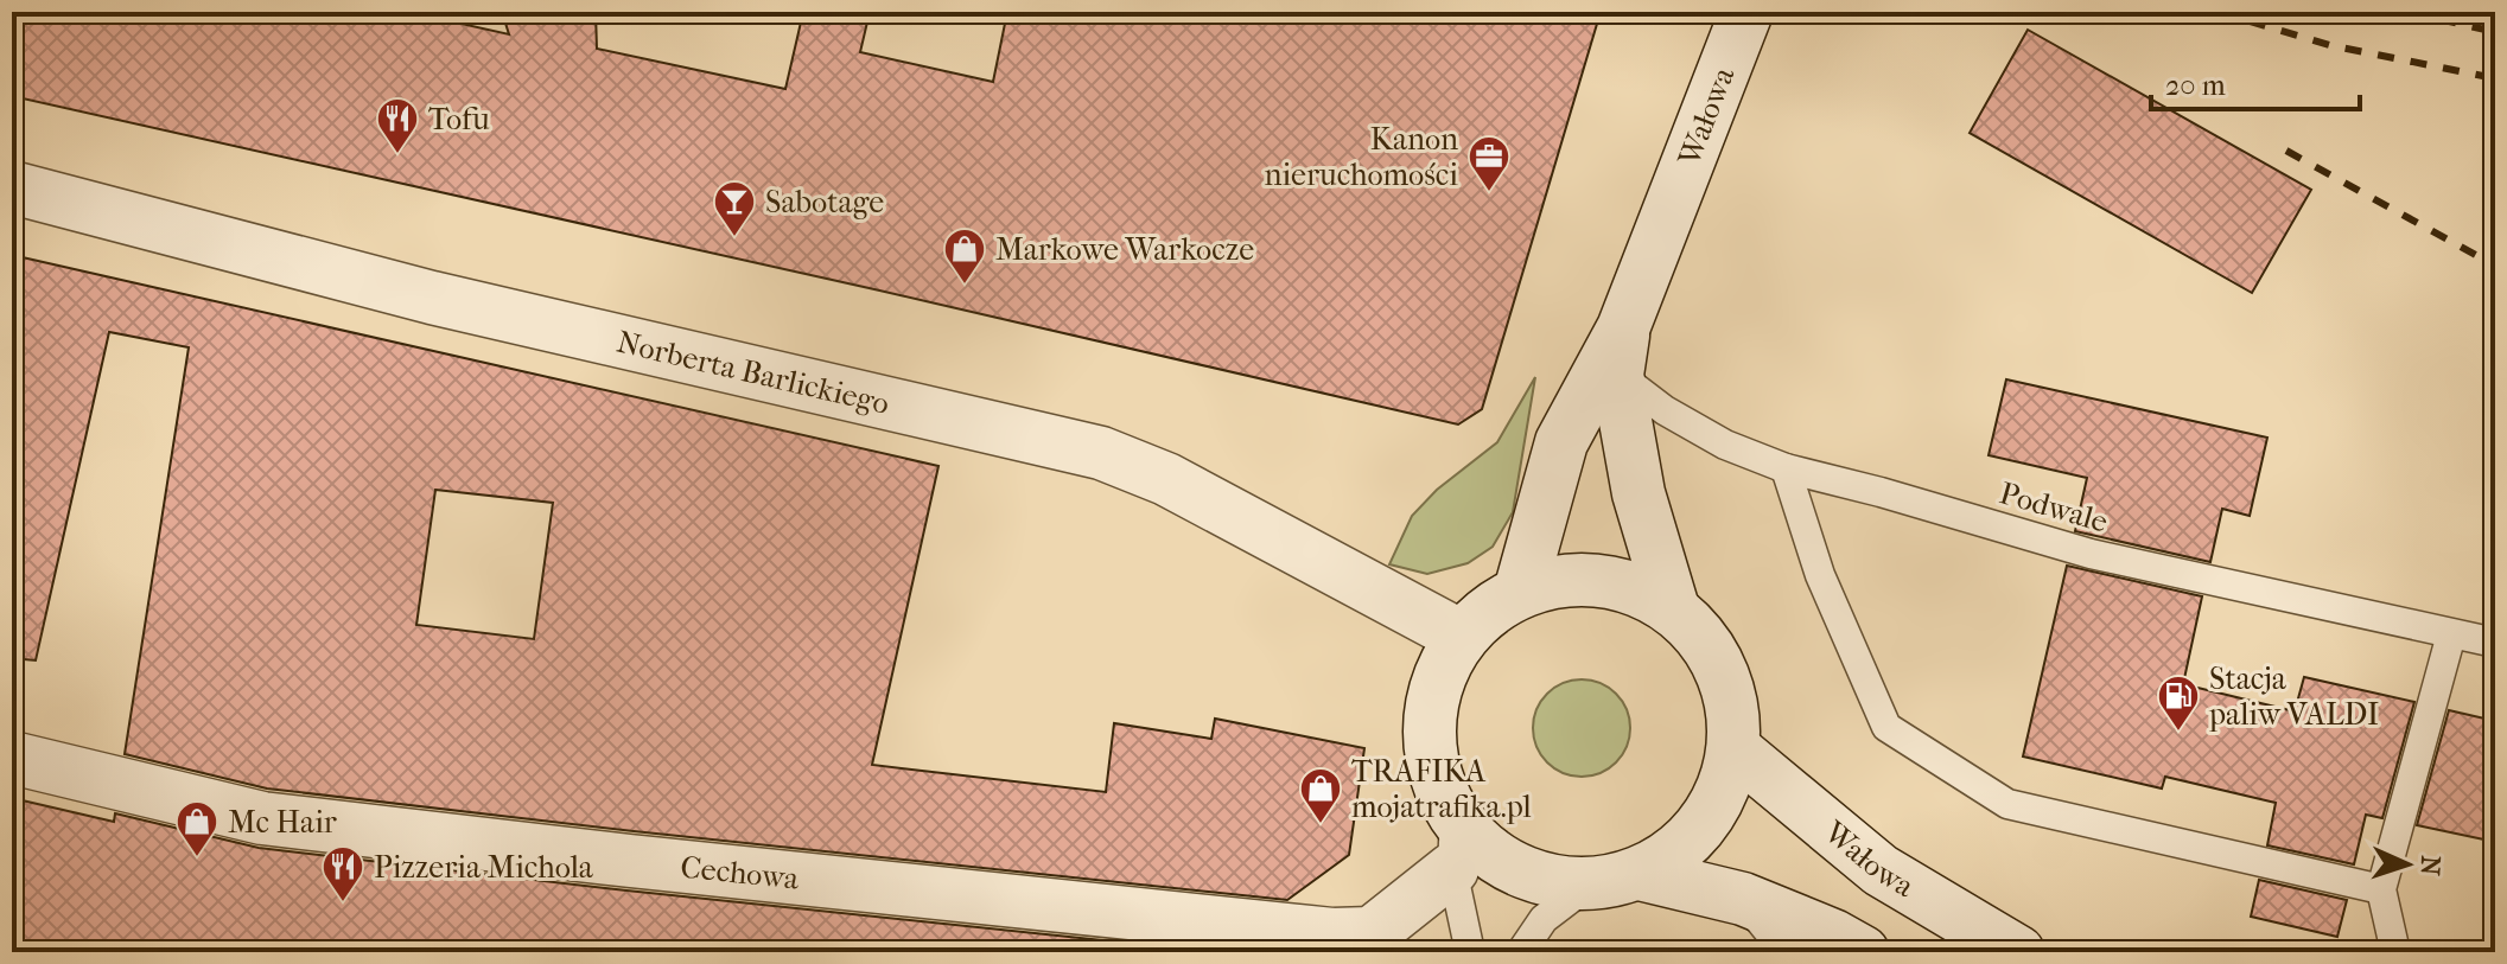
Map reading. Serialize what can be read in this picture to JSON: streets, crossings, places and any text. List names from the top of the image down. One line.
{"streets":{"street":["Wałowa","Norberta Barlickiego","Cechowa"],"lane":["Podwale"]},"crossings":[["Wałowa","Norberta Barlickiego"],["Wałowa","Podwale"]],"places":{"restaurant":["Tofu","Pizzeria Michola"],"office":["Kanon nieruchomości"],"bar":["Sabotage"],"shop":["Markowe Warkocze","TRAFIKA mojatrafika.pl","Mc Hair"],"fuel station":["Stacja paliw VALDI"]},"scale_bar":"20 m","north":"right"}
